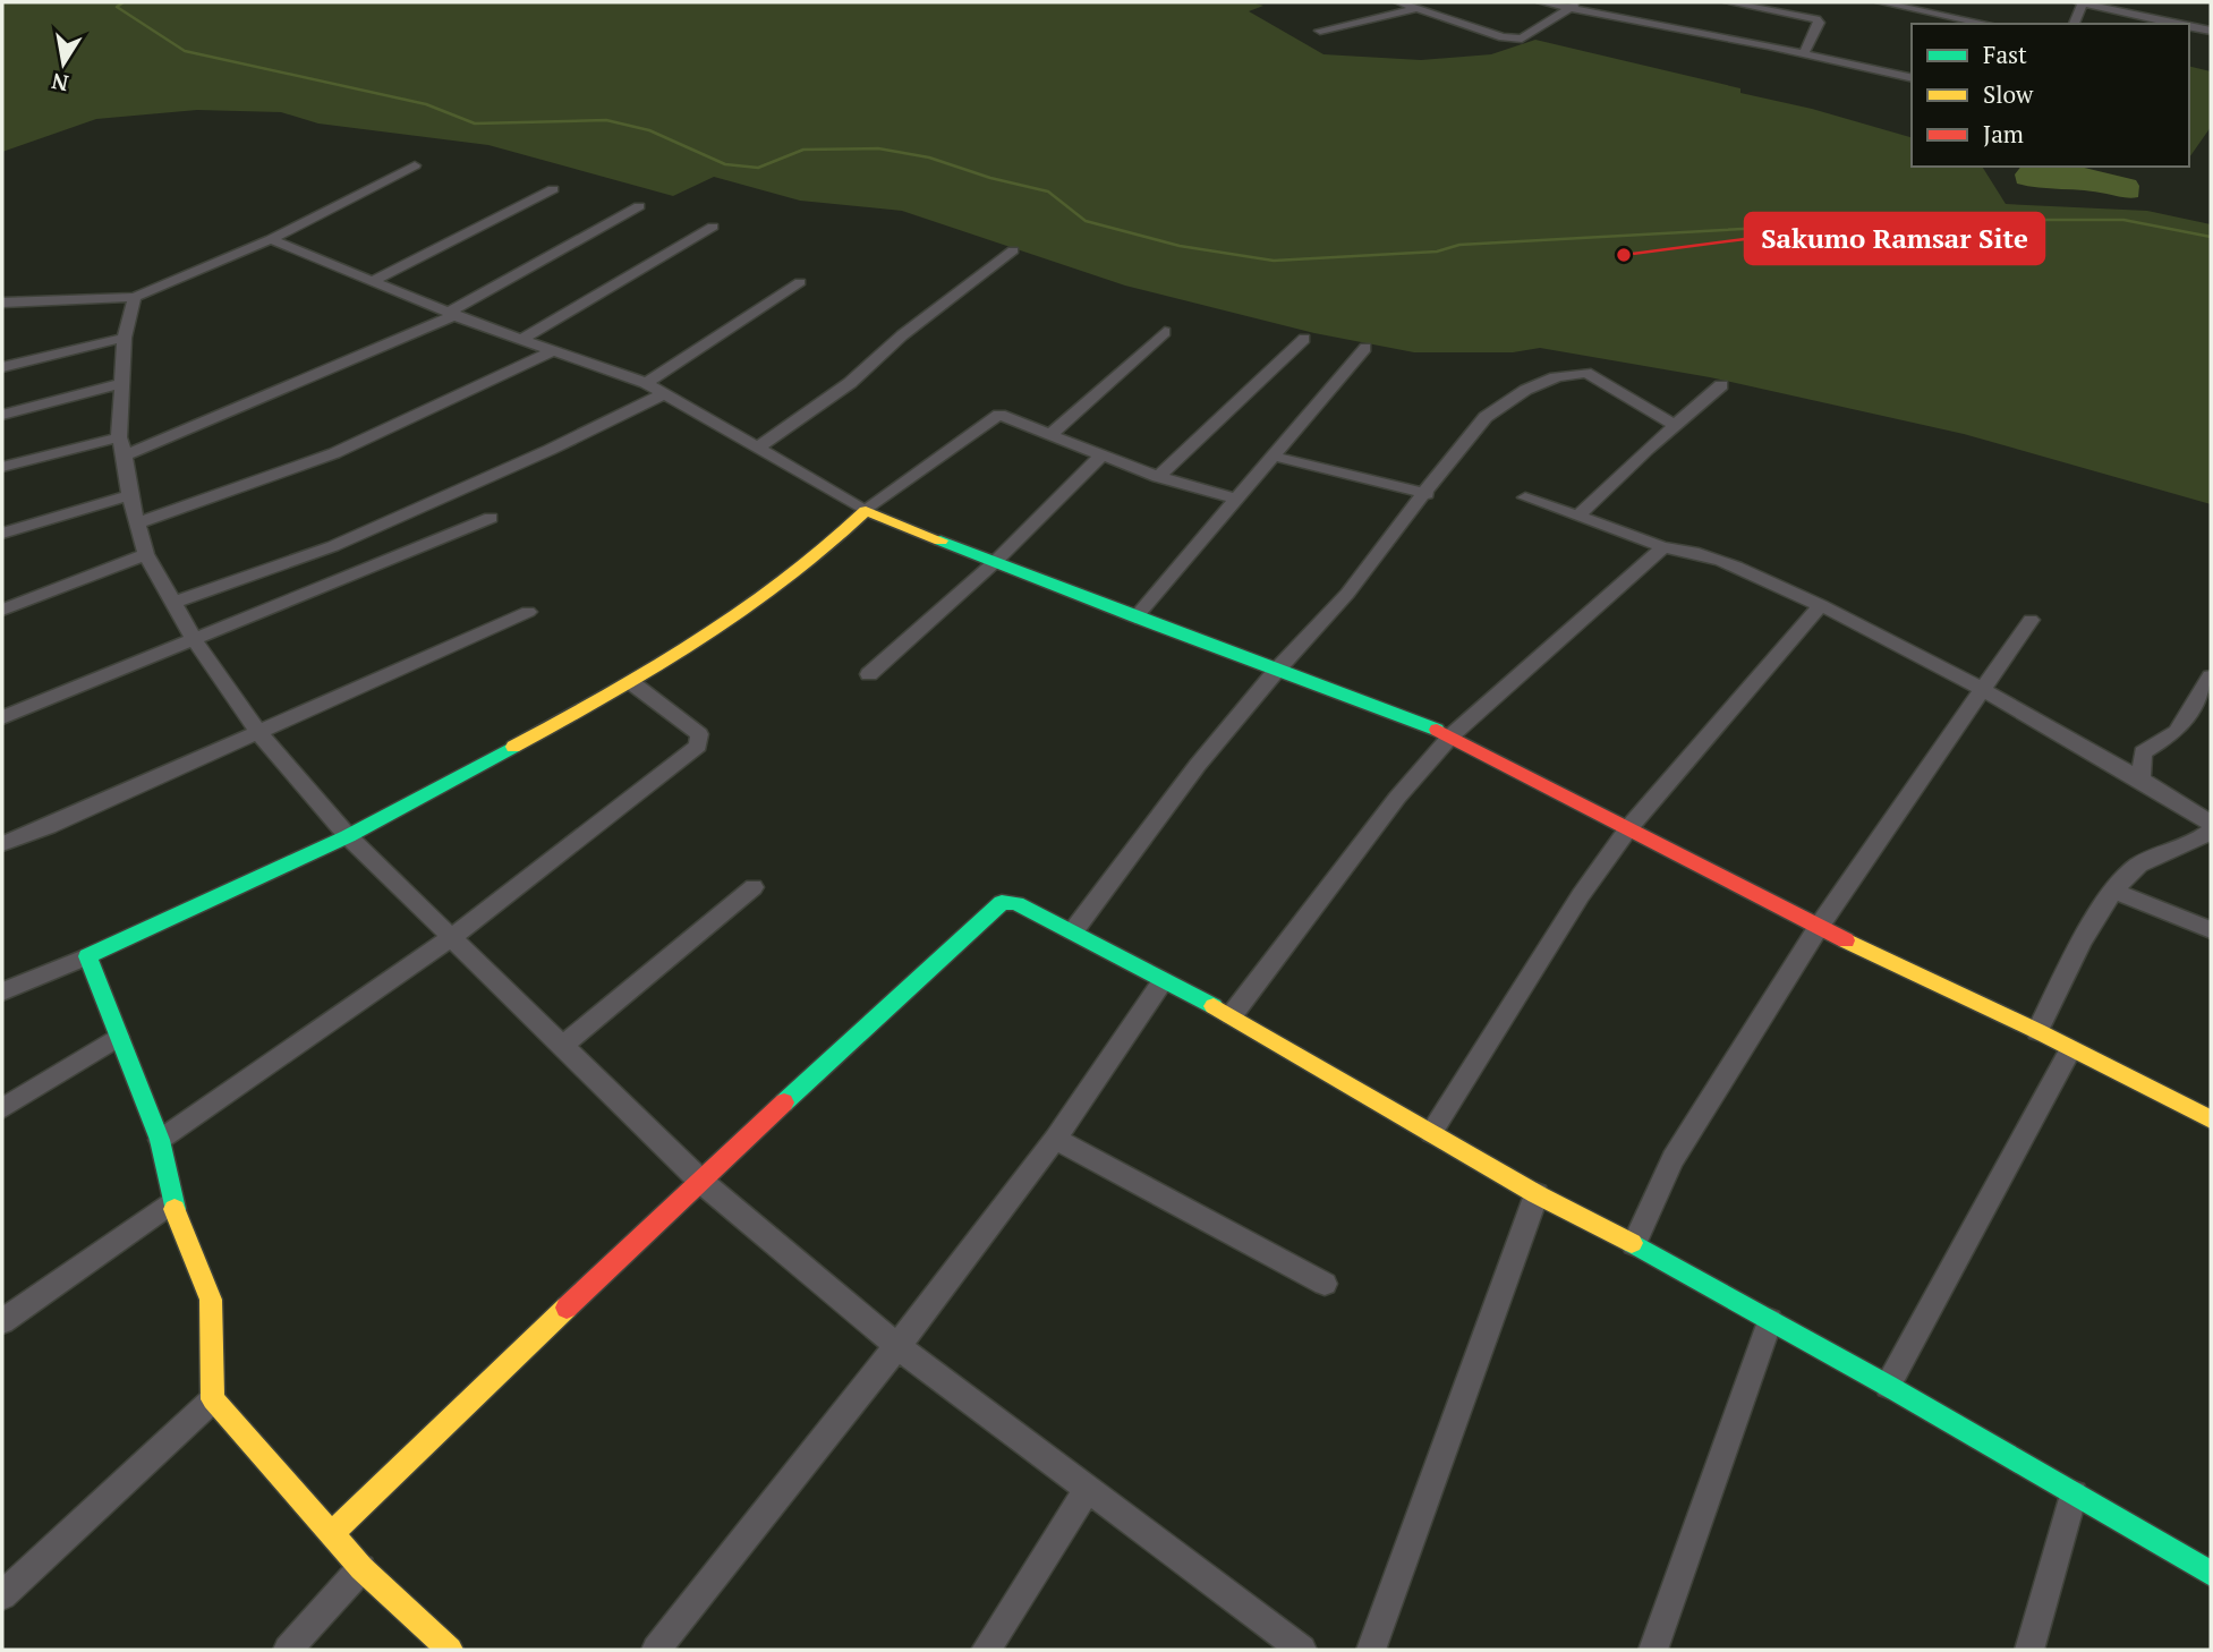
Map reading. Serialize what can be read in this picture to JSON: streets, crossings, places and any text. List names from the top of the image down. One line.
{"places":["Sakumo Ramsar Site"],"legend":["Fast","Slow","Jam"],"north":"bottom"}
